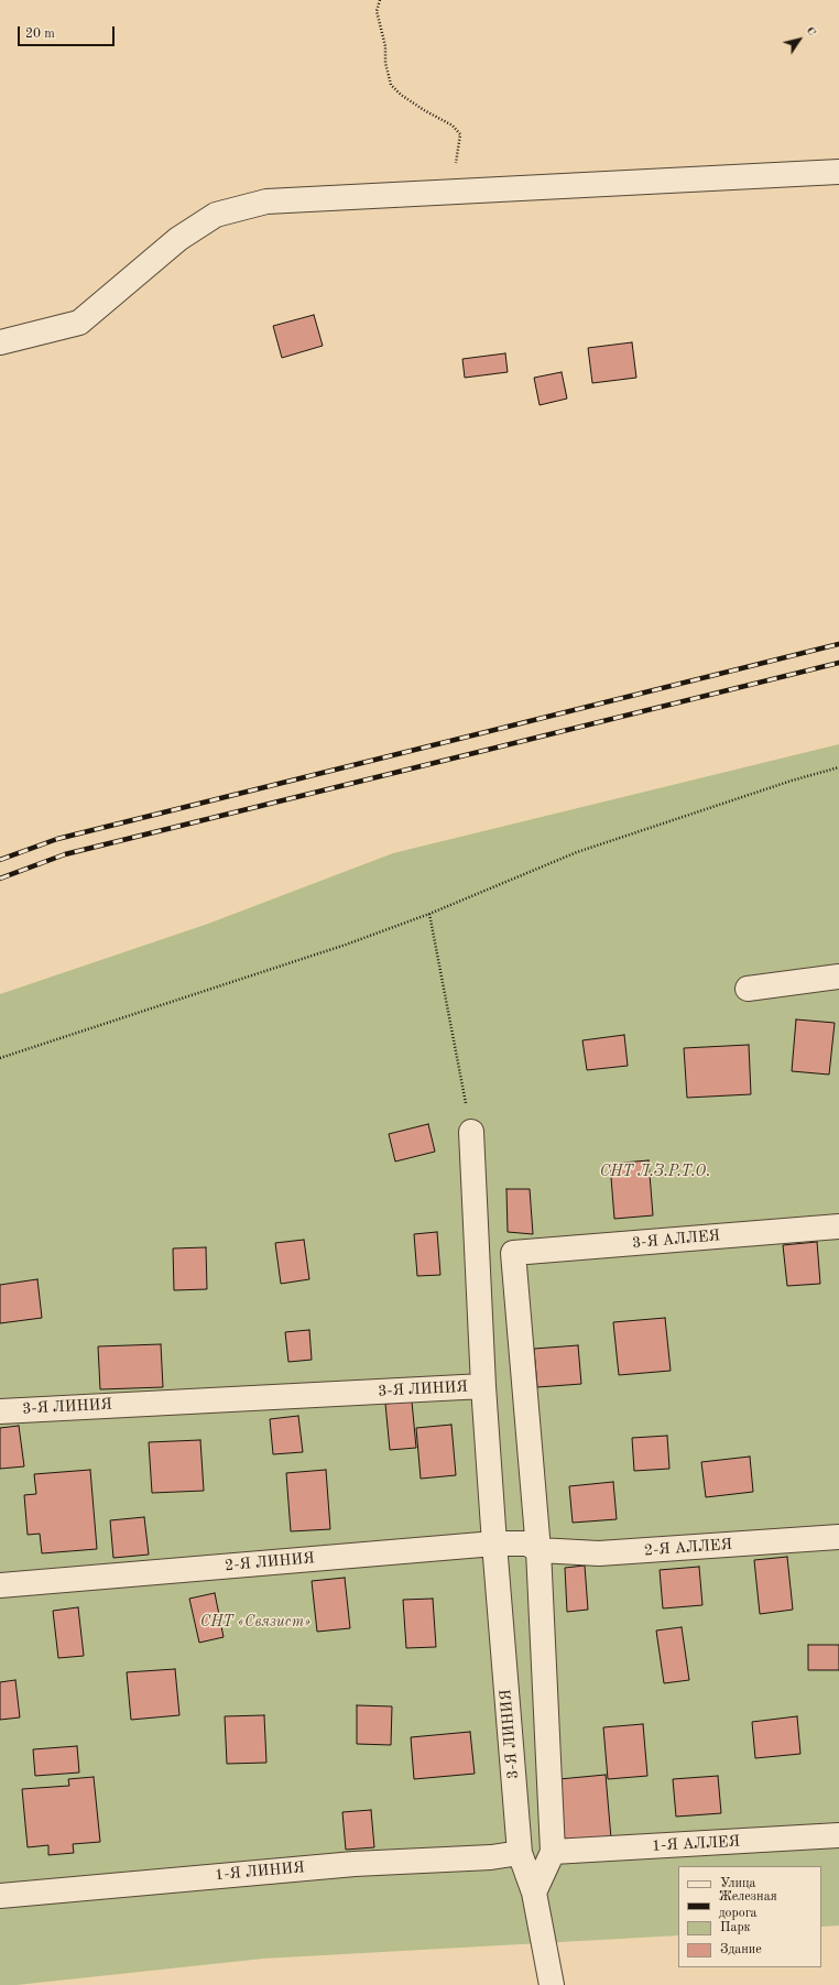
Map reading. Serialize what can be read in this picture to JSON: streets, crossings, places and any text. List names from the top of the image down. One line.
{"streets":{"street":["3-Я АЛЛЕЯ","3-Я ЛИНИЯ","2-Я АЛЛЕЯ","2-Я ЛИНИЯ","1-Я АЛЛЕЯ","1-Я ЛИНИЯ"]},"crossings":[["3-Я АЛЛЕЯ","2-Я АЛЛЕЯ"],["3-Я АЛЛЕЯ","2-Я ЛИНИЯ"],["3-Я ЛИНИЯ","2-Я ЛИНИЯ"],["3-Я ЛИНИЯ","1-Я ЛИНИЯ"],["2-Я АЛЛЕЯ","2-Я ЛИНИЯ"]],"parks":["СНТ Л.З.Р.Т.О.","СНТ «Связист»"],"legend":["Улица","Железная дорога","Парк","Здание"],"scale_bar":"20 m","north":"top right"}
